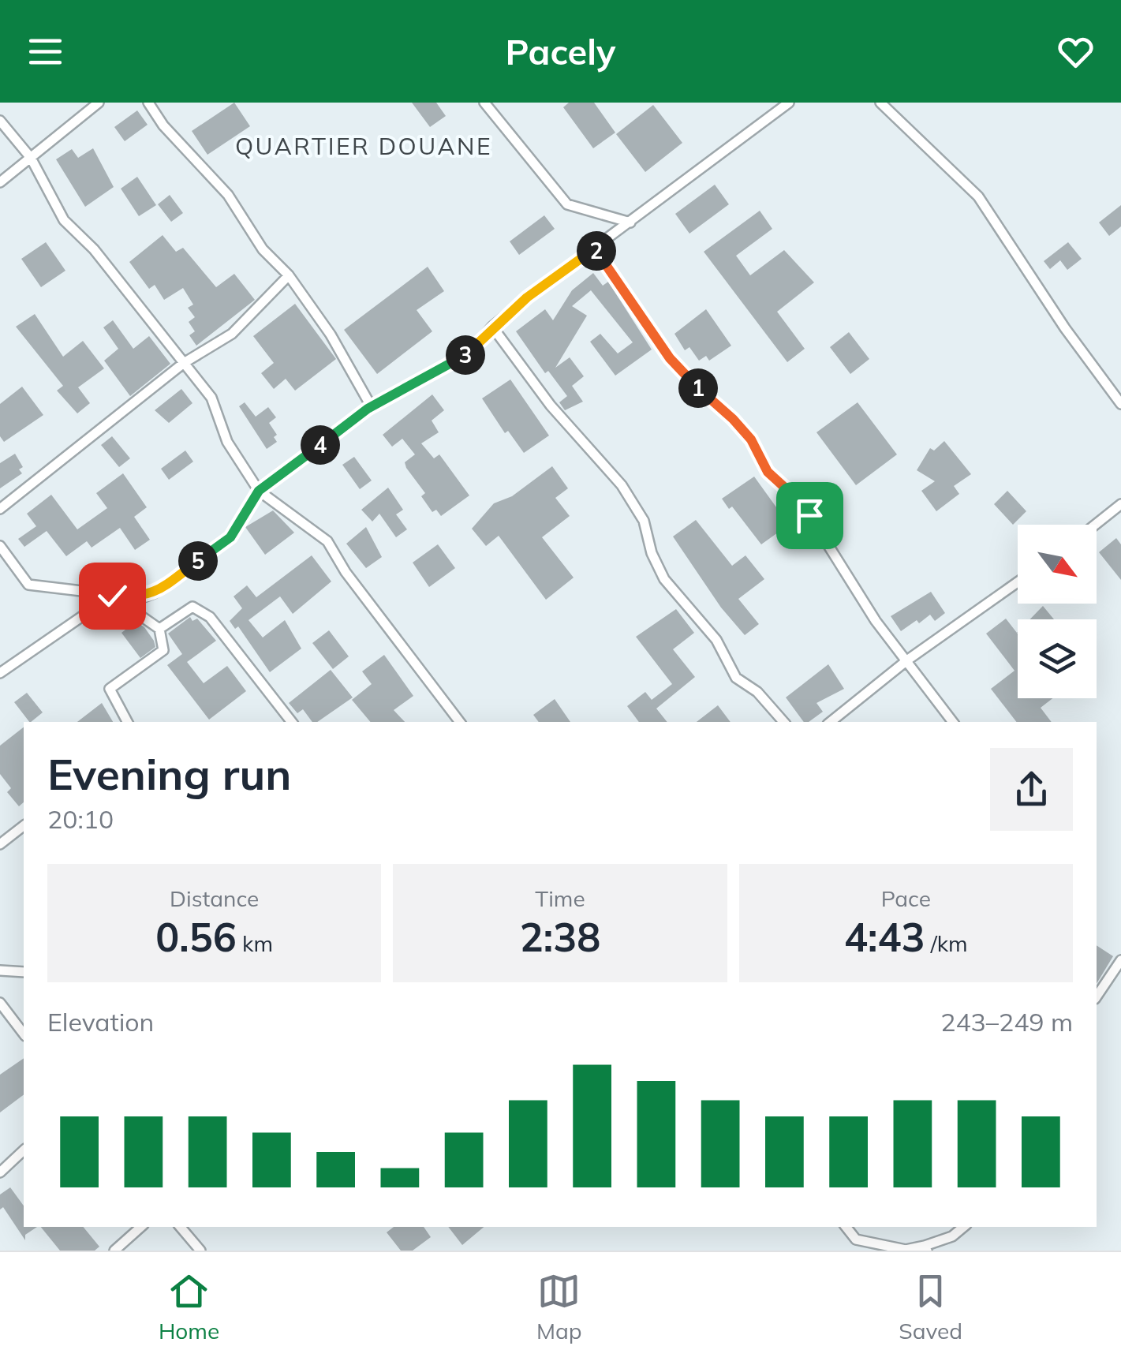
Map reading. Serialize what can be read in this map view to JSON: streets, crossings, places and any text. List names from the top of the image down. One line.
{"districts":["QUARTIER DOUANE"],"north":"bottom right","page":{"header":"Pacely","pins":["2","3","1","4","5"],"heading":["Evening run","20:10"],"stats":[["Distance","0.56 km"],["Time","2:38"],["Pace","4:43 /km"]],"chart":["Elevation","243–249 m"],"tabs":["Home","Map","Saved"]}}
